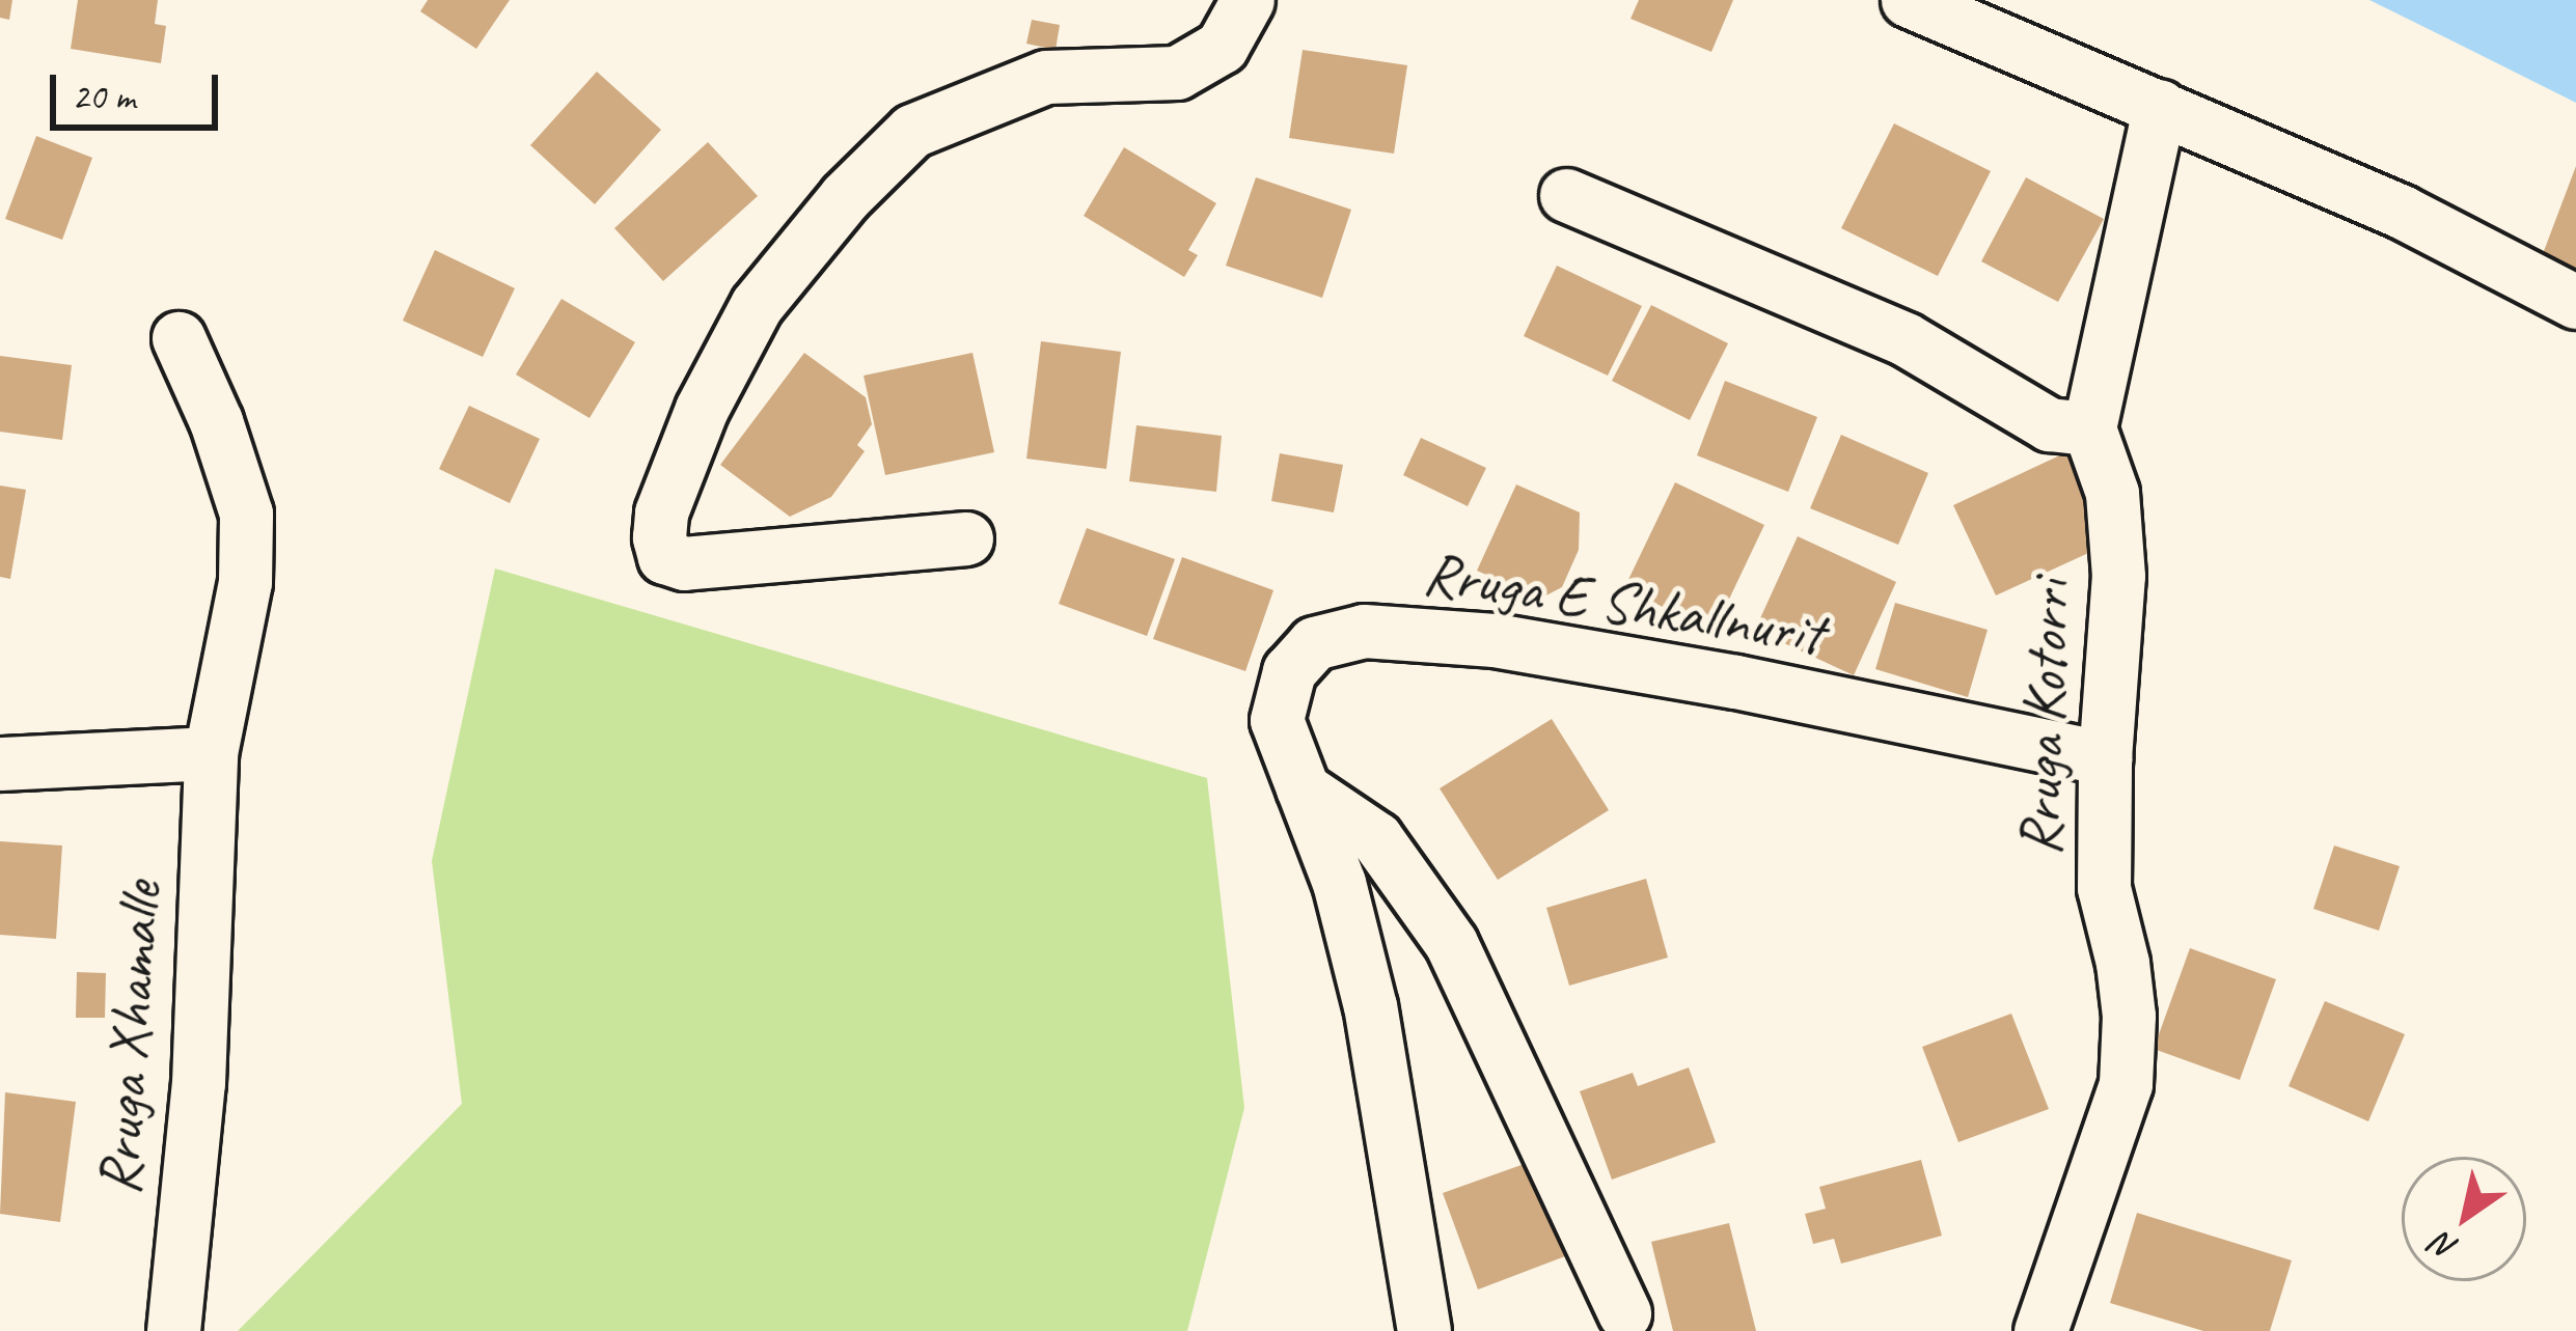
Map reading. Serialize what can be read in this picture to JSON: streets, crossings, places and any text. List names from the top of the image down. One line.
{"streets":{"street":["Rruga E Shkallnurit","Rruga Kotorri","Rruga Xhamalle"]},"crossings":[["Rruga E Shkallnurit","Rruga Kotorri"]],"scale_bar":"20 m","north":"bottom left"}
